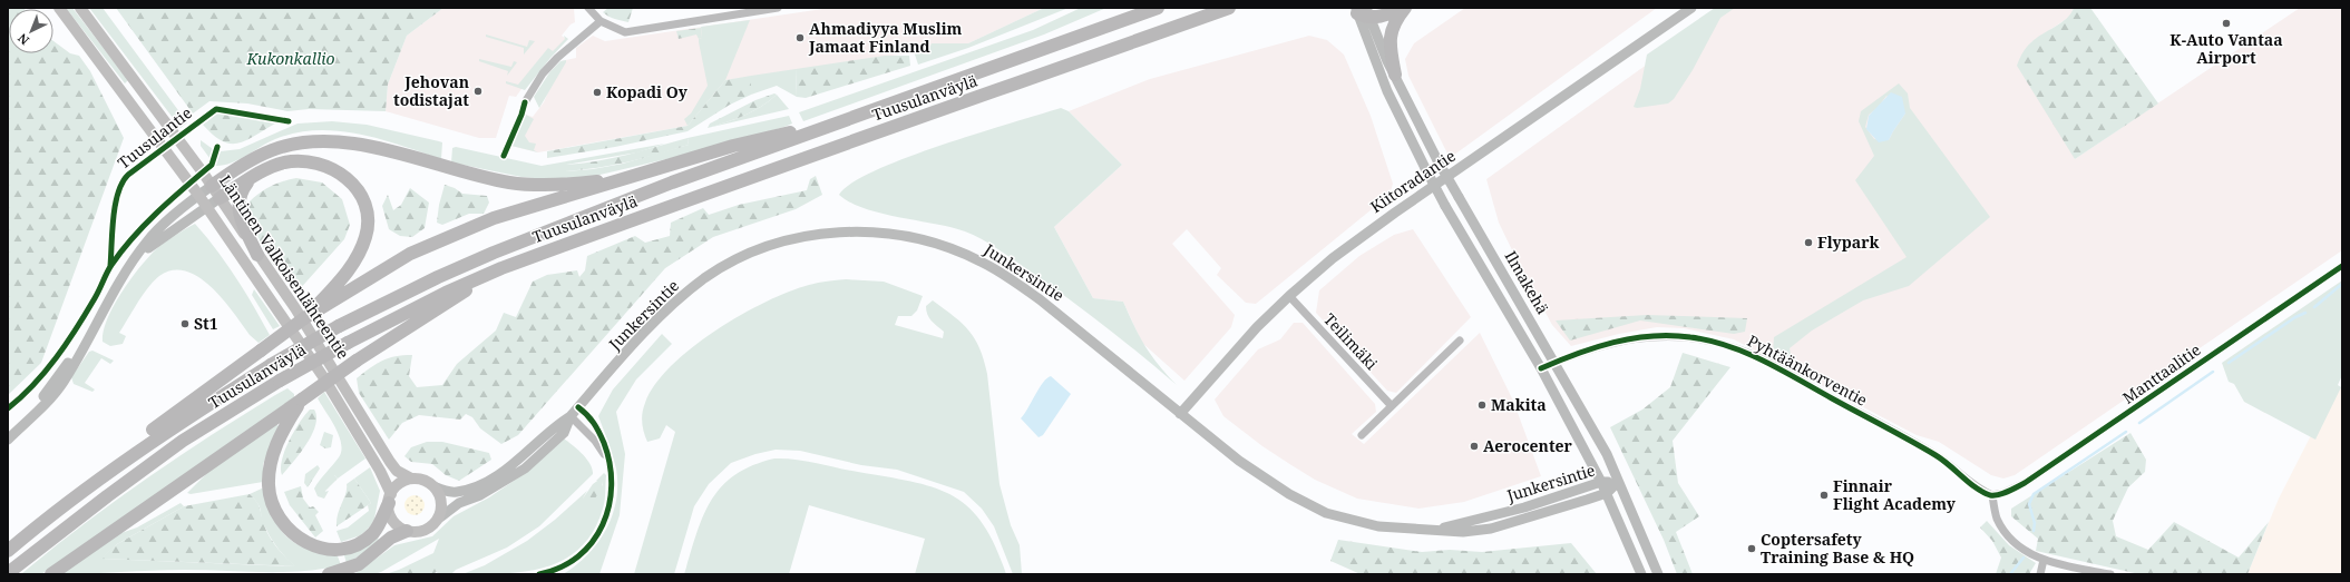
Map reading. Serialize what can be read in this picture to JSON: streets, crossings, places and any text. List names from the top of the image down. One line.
{"streets":{"highway":["Tuusulanväylä"],"main road":["Kiitoradantie","Läntinen Valkoisenlähteentie","Junkersintie","Ilmakehä"],"street":["Teilimäki","Pyhtäänkorventie","Manttaalitie"],"cycle path":["Tuusulantie"]},"crossings":[["Kiitoradantie","Junkersintie"],["Kiitoradantie","Teilimäki"],["Läntinen Valkoisenlähteentie","Junkersintie"],["Junkersintie","Ilmakehä"],["Ilmakehä","Pyhtäänkorventie"],["Pyhtäänkorventie","Manttaalitie"]],"parks":["Kukonkallio"],"places":["K-Auto Vantaa Airport","Ahmadiyya Muslim Jamaat Finland","Jehovan todistajat","Kopadi Oy","Flypark","St1","Makita","Aerocenter","Finnair Flight Academy","Coptersafety Training Base & HQ"],"north":"bottom left"}
